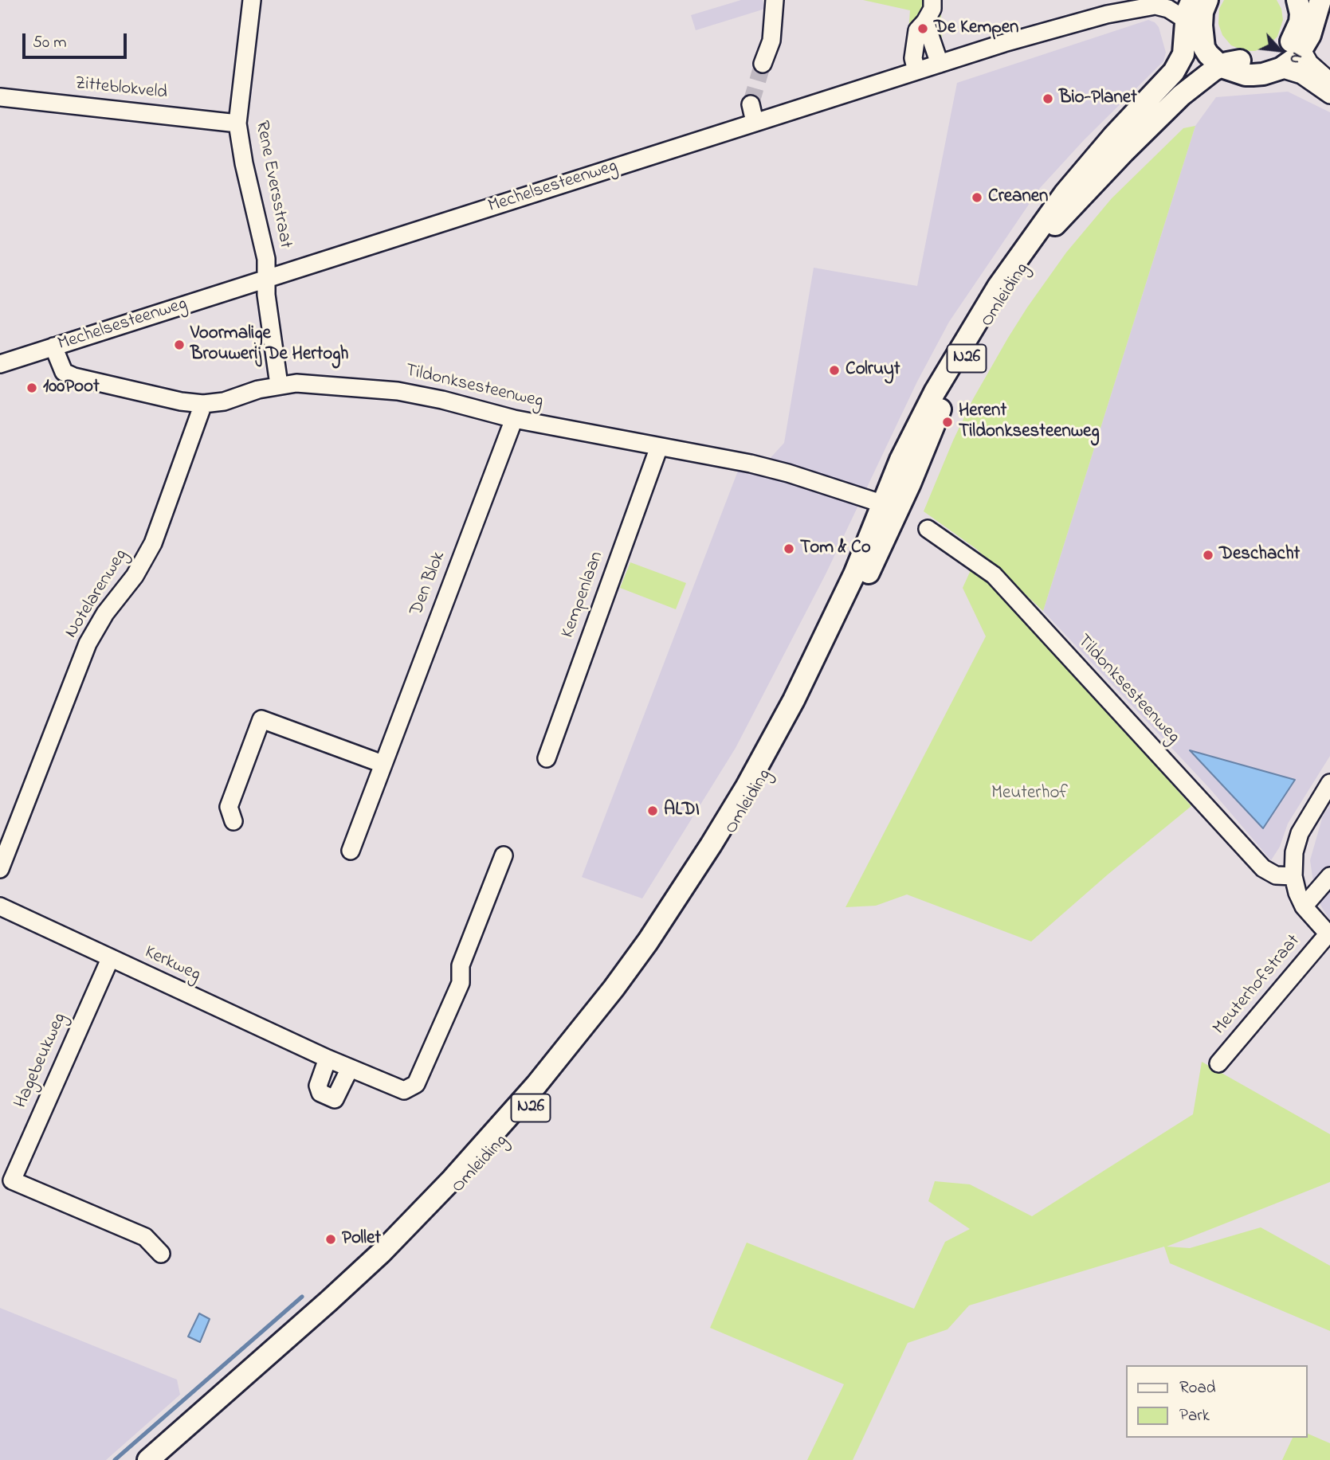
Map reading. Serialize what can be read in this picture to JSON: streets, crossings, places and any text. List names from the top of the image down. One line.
{"streets":{"main road":["Omleiding","N26"],"street":["Zitteblokveld","Rene Eversstraat","Mechelsesteenweg","Tildonksesteenweg","Den Blok","Notelarenweg","Kempenlaan","Kerkweg","Meuterhofstraat","Hagebeukweg"]},"crossings":[["Zitteblokveld","Rene Eversstraat"],["Rene Eversstraat","Mechelsesteenweg"],["Rene Eversstraat","Tildonksesteenweg"],["Mechelsesteenweg","Omleiding"],["Mechelsesteenweg","N26"],["Mechelsesteenweg","Tildonksesteenweg"],["Omleiding","N26"],["Omleiding","Tildonksesteenweg"],["Tildonksesteenweg","Den Blok"],["Tildonksesteenweg","Notelarenweg"],["Tildonksesteenweg","Kempenlaan"],["Kerkweg","Hagebeukweg"]],"parks":["Meuterhof"],"places":["De Kempen","Bio-Planet","Creanen","Voormalige Brouwerij De Hertogh","Colruyt","100Poot","Herent Tildonksesteenweg","Tom & Co","Deschacht","ALDI","Pollet"],"legend":["Road","Park"],"scale_bar":"50 m","north":"bottom right"}
